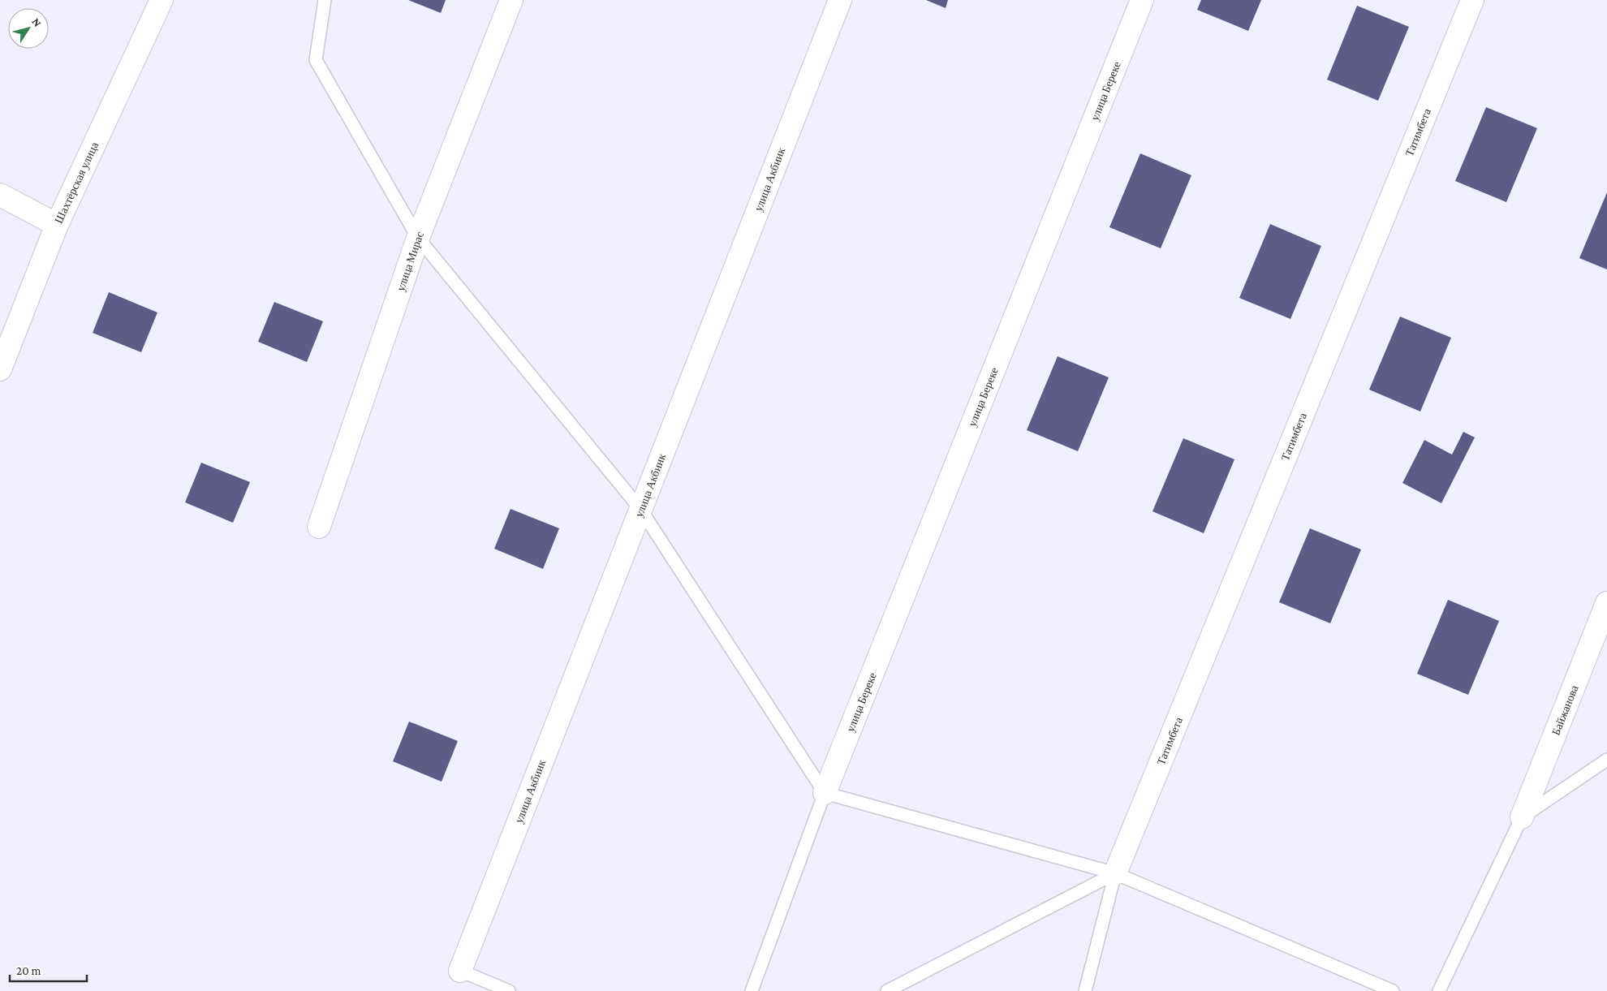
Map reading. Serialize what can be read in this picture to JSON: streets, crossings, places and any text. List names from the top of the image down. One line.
{"streets":{"street":["улица Береке","Татимбета","улица Акбиик","Шахтёрская улица","улица Мирас","Байжанова"]},"scale_bar":"20 m","north":"top right"}
